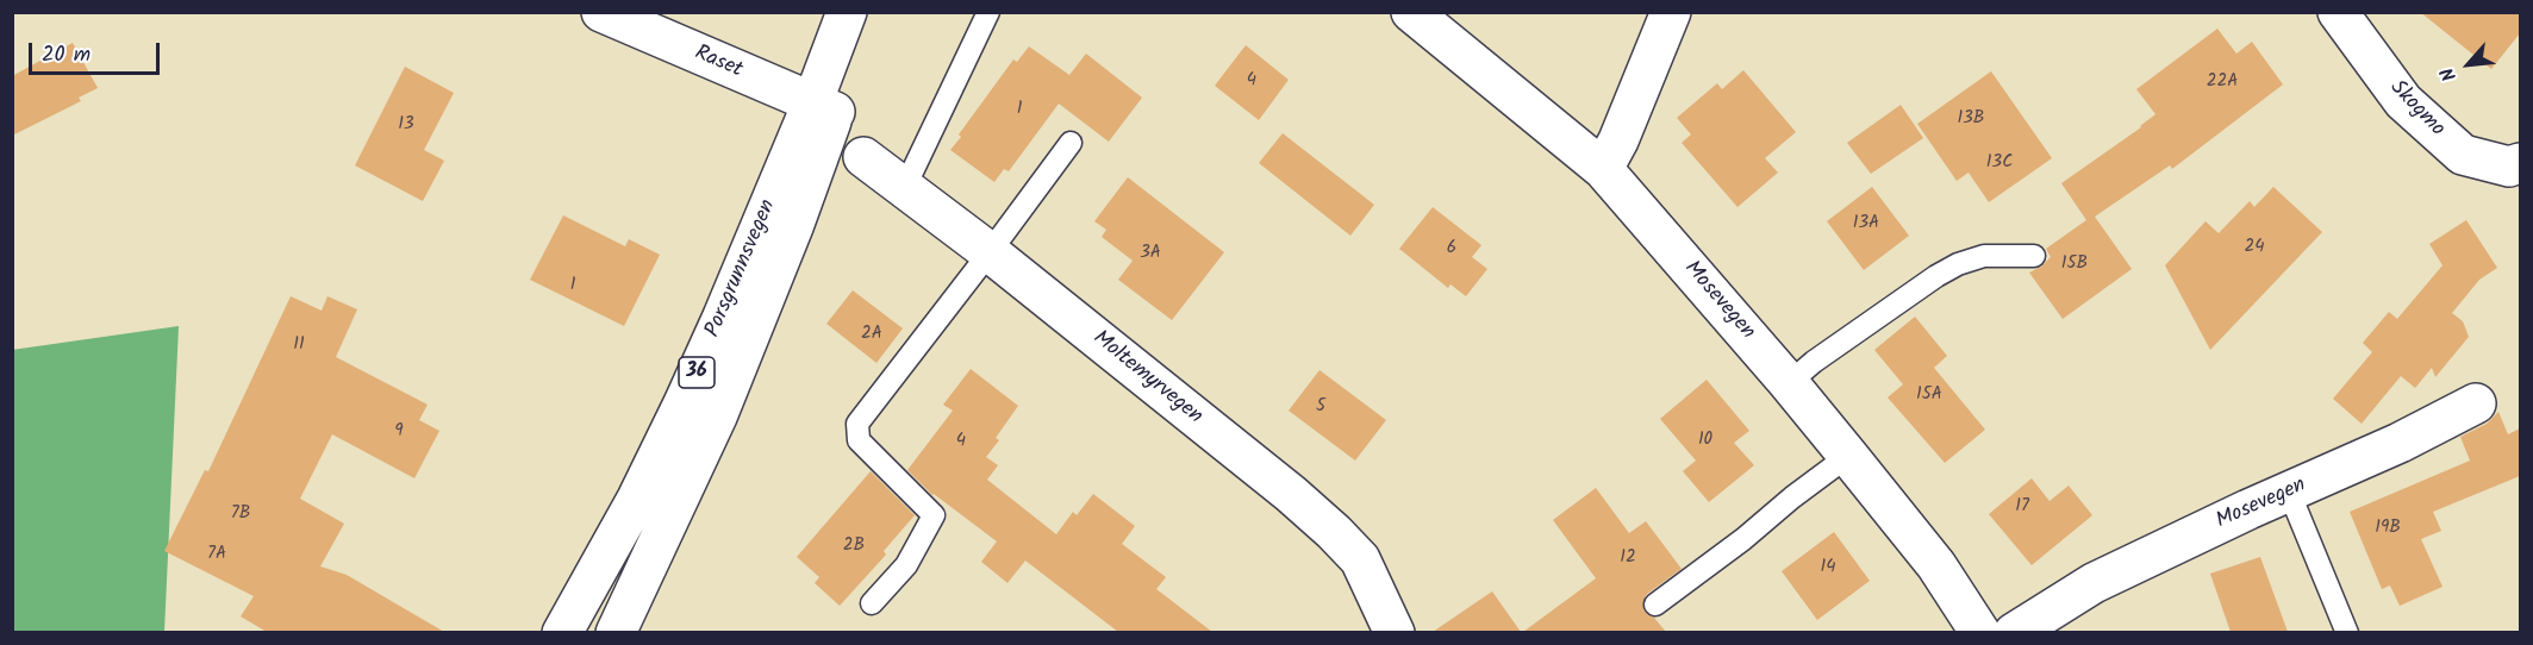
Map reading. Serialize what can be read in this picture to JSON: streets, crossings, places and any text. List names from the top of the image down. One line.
{"streets":{"main road":["Raset","Skogmo","Porsgrunnsvegen","Mosevegen","36","Moltemyrvegen"]},"crossings":[["Raset","Porsgrunnsvegen"]],"house_numbers":["4","22A","1","13B","13","13C","13A","24","6","3A","15B","1","2A","11","15A","5","9","10","4","17","7B","19B","2B","7A","12","14"],"scale_bar":"20 m","north":"bottom left"}
